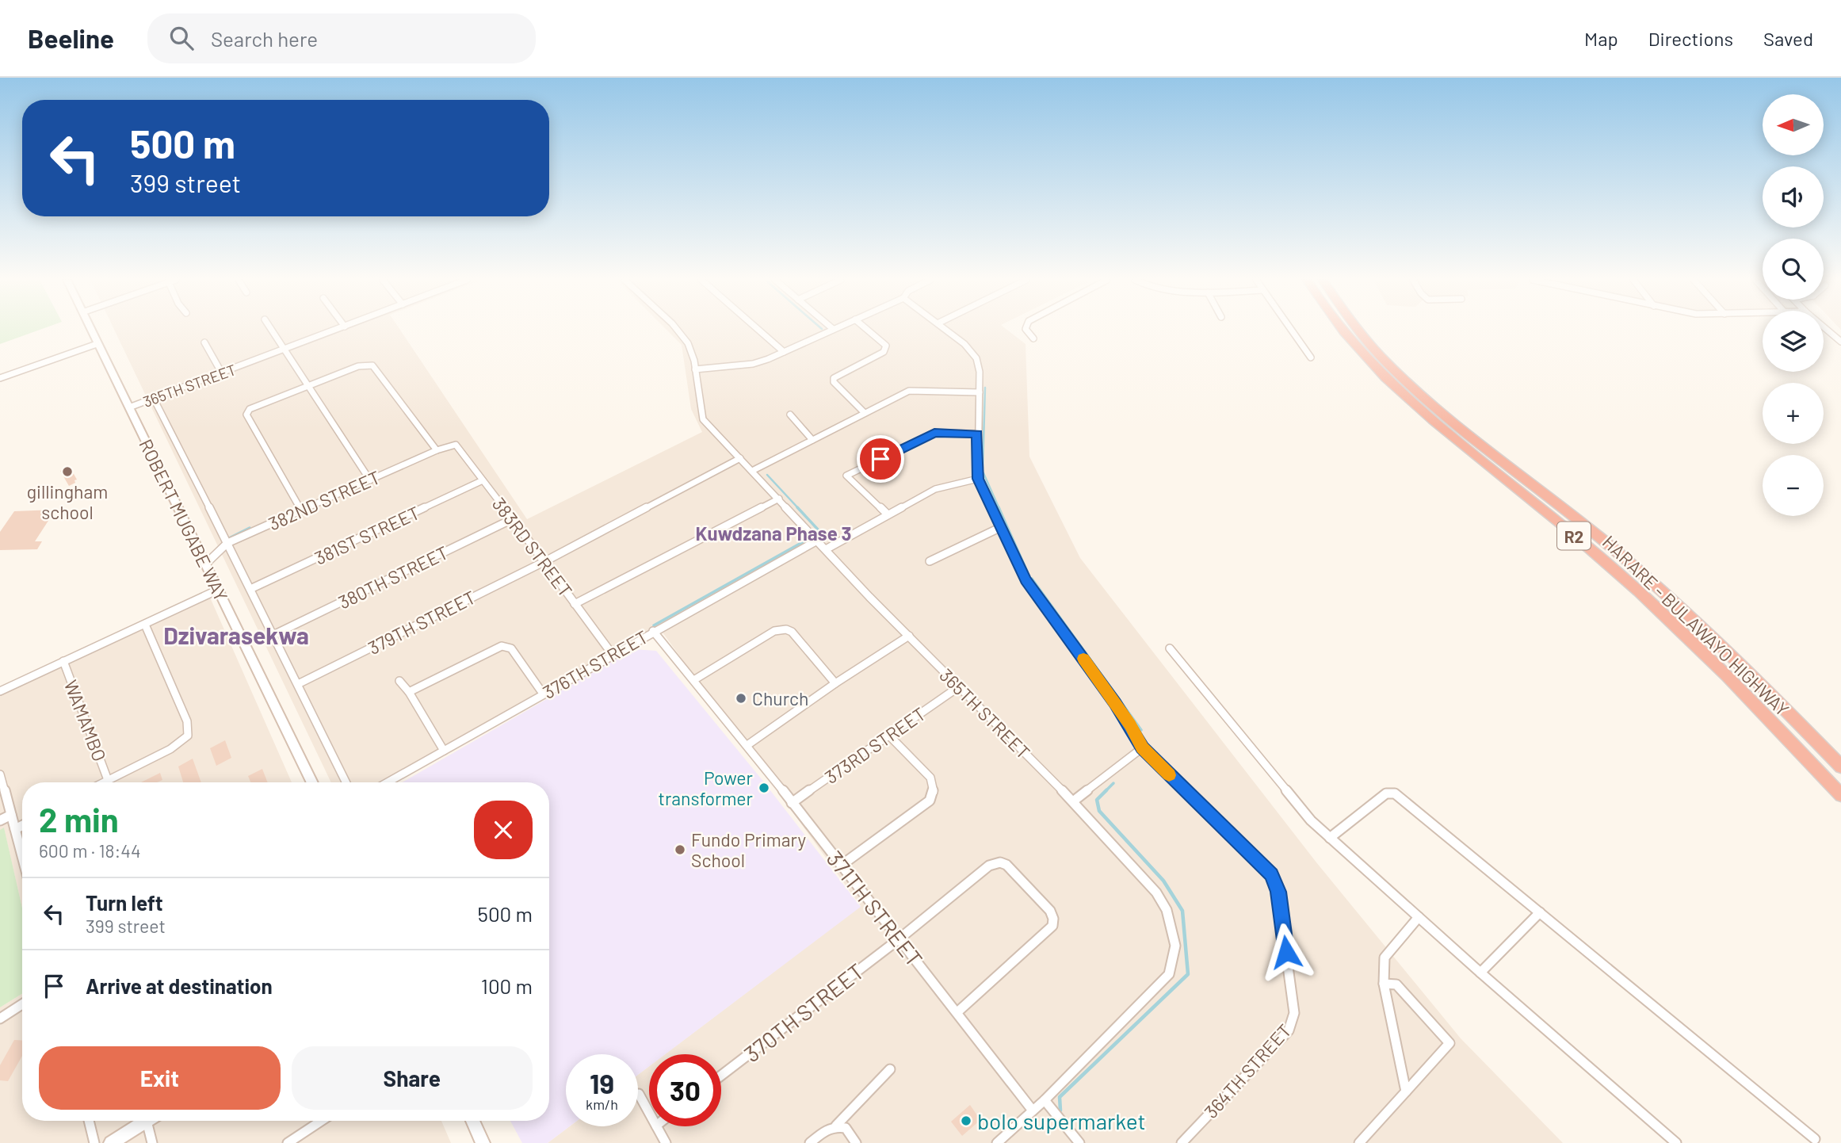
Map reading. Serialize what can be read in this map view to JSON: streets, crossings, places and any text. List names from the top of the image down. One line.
{"streets":{"highway":["R2","HARARE - BULAWAYO HIGHWAY"],"street":["365TH STREET","382ND STREET","ROBERT MUGABE WAY","381ST STREET","383RD STREET","380TH STREET","379TH STREET","376TH STREET","WAMAMBO","373RD STREET","371TH STREET","370TH STREET","364TH STREET"]},"crossings":[["365TH STREET","ROBERT MUGABE WAY"],["365TH STREET","379TH STREET"],["365TH STREET","376TH STREET"],["365TH STREET","373RD STREET"],["365TH STREET","371TH STREET"],["382ND STREET","ROBERT MUGABE WAY"],["382ND STREET","383RD STREET"],["381ST STREET","383RD STREET"],["383RD STREET","380TH STREET"],["383RD STREET","379TH STREET"],["383RD STREET","376TH STREET"],["376TH STREET","371TH STREET"],["373RD STREET","371TH STREET"],["371TH STREET","370TH STREET"]],"districts":["Kuwdzana Phase 3","Dzivarasekwa"],"places":["gillingham school","Church","Power transformer","Fundo Primary School","bolo supermarket"],"north":"left","page":{"header":"Beeline","search":"Search here","nav":["Map","Directions","Saved"],"map_buttons":["+","−"],"turn":["500 m","399 street"],"heading":["2 min","600 m · 18:44"],"list":[{"name":"Turn left","note":"399 street","value":"500 m"},{"name":"Arrive at destination","value":"100 m"}],"buttons":["Exit","Share"],"speed":"19 km/h","limit":"30"}}
